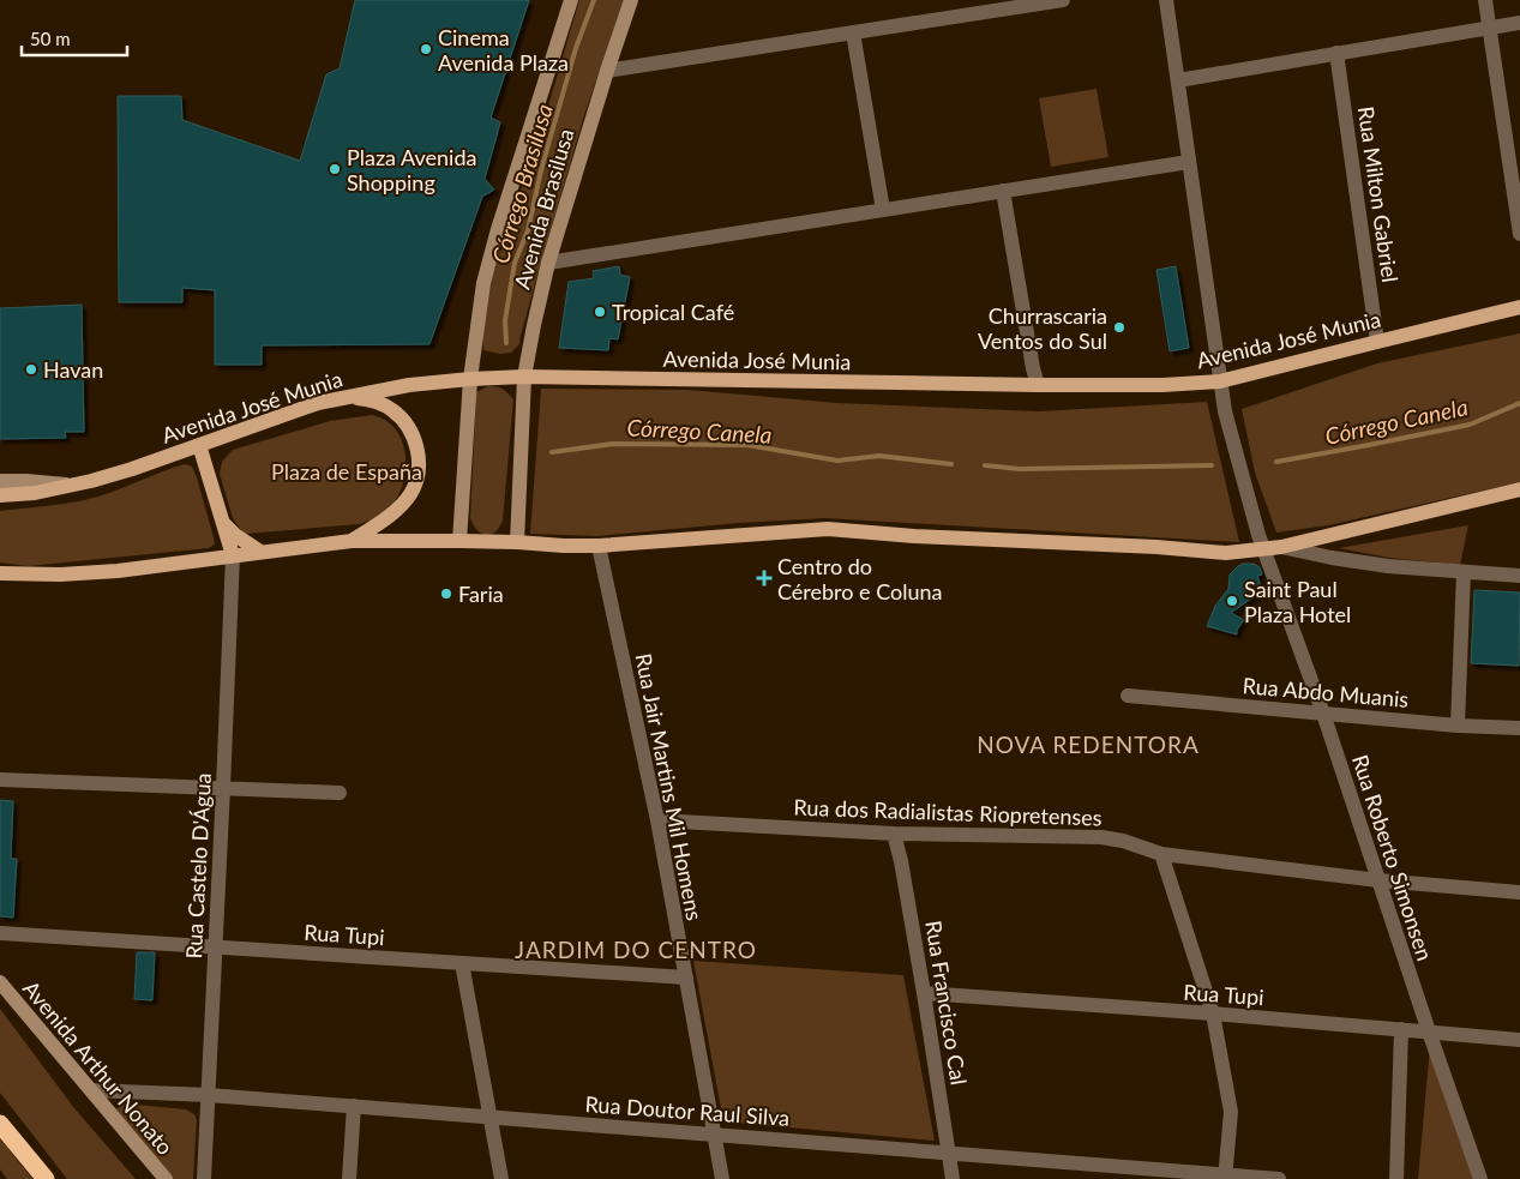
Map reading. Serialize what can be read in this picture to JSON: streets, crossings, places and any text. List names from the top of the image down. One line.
{"streets":{"main road":["Avenida Brasilusa","Avenida José Munia","Avenida Arthur Nonato"],"street":["Rua Milton Gabriel","Rua Abdo Muanis","Rua Jair Martins Mil Homens","Rua dos Radialistas Riopretenses","Rua Roberto Simonsen","Rua Castelo D'Água","Rua Tupi","Rua Francisco Cal","Rua Doutor Raul Silva"]},"crossings":[["Rua Milton Gabriel","Avenida José Munia"],["Avenida Brasilusa","Avenida José Munia"],["Avenida José Munia","Rua Roberto Simonsen"],["Rua Abdo Muanis","Rua Roberto Simonsen"],["Rua Jair Martins Mil Homens","Rua dos Radialistas Riopretenses"],["Rua Jair Martins Mil Homens","Rua Tupi"],["Rua Jair Martins Mil Homens","Rua Doutor Raul Silva"],["Rua dos Radialistas Riopretenses","Rua Roberto Simonsen"],["Rua dos Radialistas Riopretenses","Rua Francisco Cal"],["Rua Roberto Simonsen","Rua Tupi"],["Rua Castelo D'Água","Rua Tupi"],["Rua Castelo D'Água","Rua Doutor Raul Silva"],["Rua Tupi","Rua Francisco Cal"],["Rua Francisco Cal","Rua Doutor Raul Silva"],["Avenida Arthur Nonato","Rua Doutor Raul Silva"]],"districts":["NOVA REDENTORA","JARDIM DO CENTRO"],"water":["Córrego Brasilusa","Córrego Canela"],"parks":["Plaza de España"],"places":{"other":["Cinema Avenida Plaza","Plaza Avenida Shopping","Tropical Café","Churrascaria Ventos do Sul","Havan","Faria","Saint Paul Plaza Hotel"],"health":["Centro do Cérebro e Coluna"]},"scale_bar":"50 m"}
